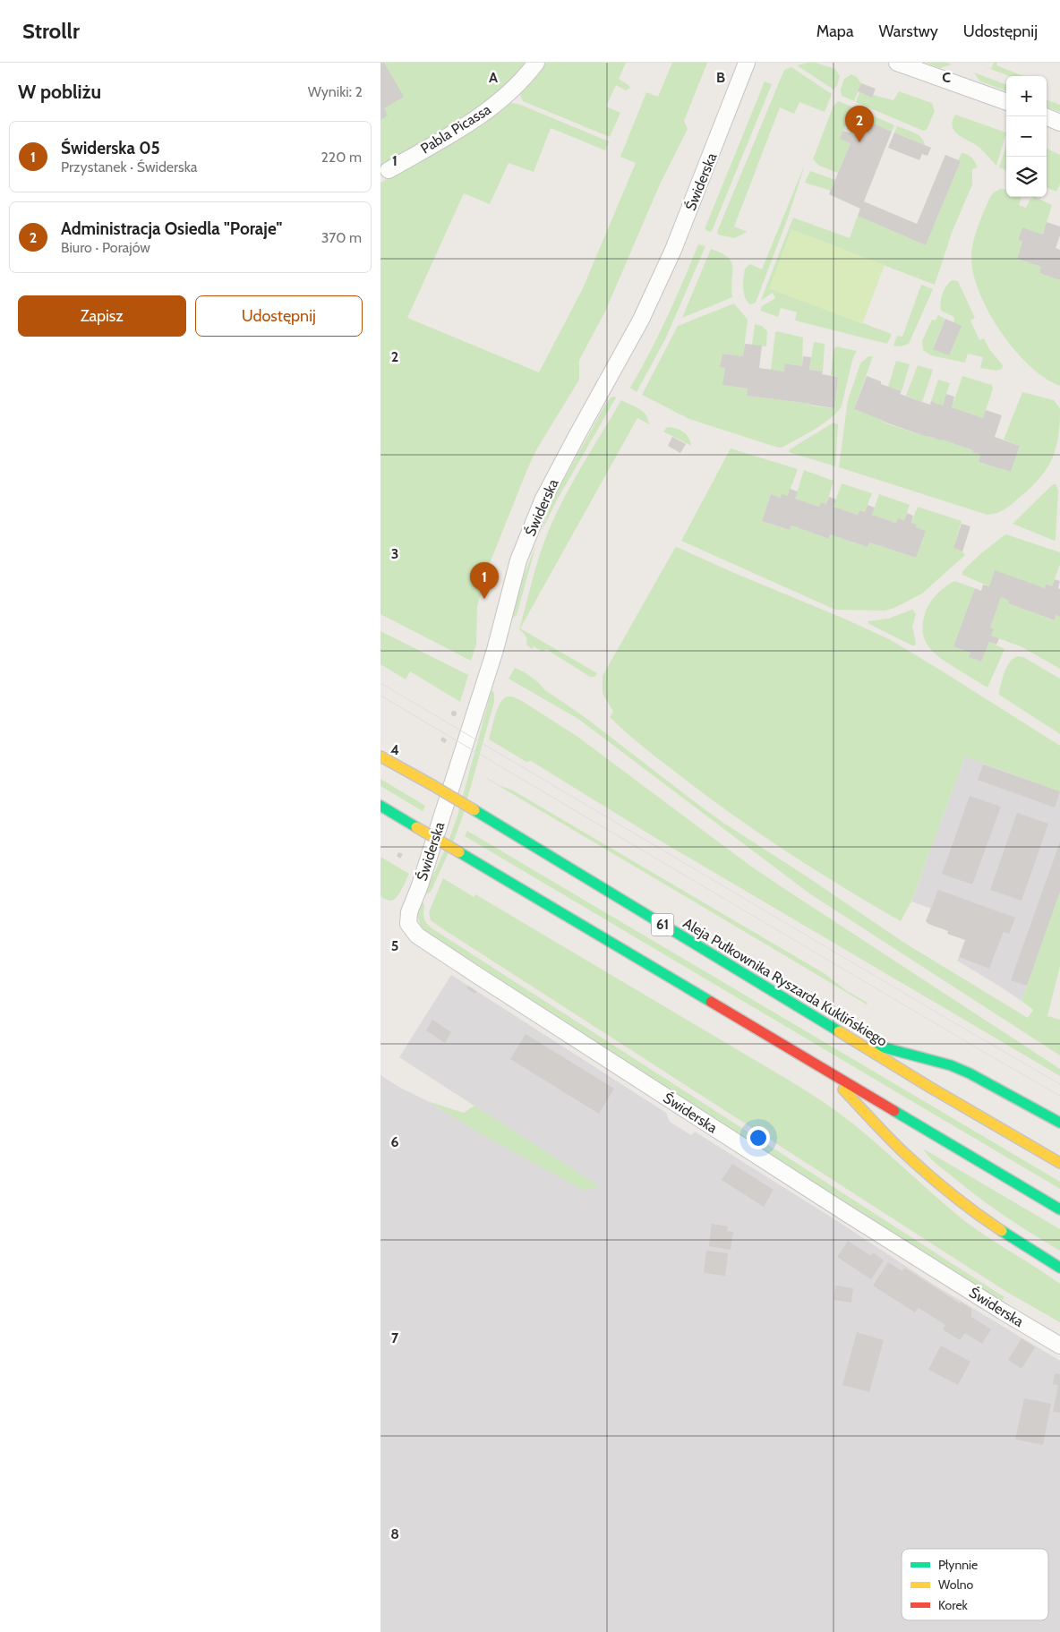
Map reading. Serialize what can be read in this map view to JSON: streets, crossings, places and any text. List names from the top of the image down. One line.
{"streets":{"main road":["61","Aleja Pułkownika Ryszarda Kuklińskiego"],"street":["Pabla Picassa","Świderska"]},"legend":["Płynnie","Wolno","Korek"],"page":{"header":"Strollr","nav":["Mapa","Warstwy","Udostępnij"],"heading":["W pobliżu","Wyniki: 2"],"map_buttons":["+","−"],"pins":["2","1"],"list":[{"mark":"1","name":"Świderska 05","note":"Przystanek · Świderska","value":"220 m"},{"mark":"2","name":"Administracja Osiedla \"Poraje\"","note":"Biuro · Porajów","value":"370 m"}],"buttons":["Zapisz","Udostępnij"]},"grid":{"columns":["A","B","C"],"rows":["1","2","3","4","5","6","7","8"]}}
